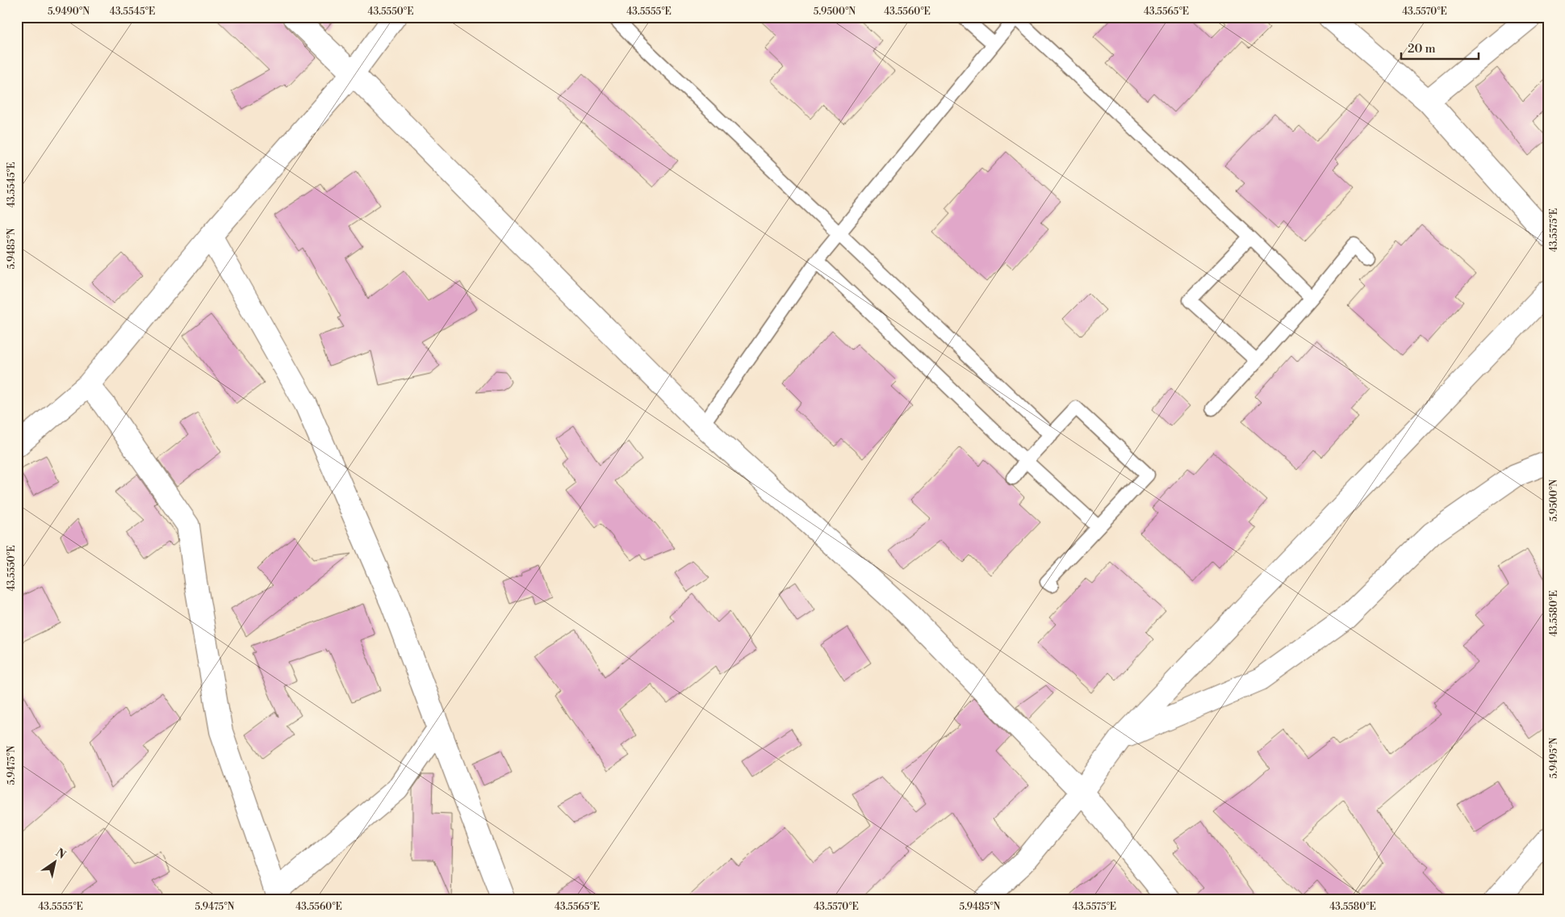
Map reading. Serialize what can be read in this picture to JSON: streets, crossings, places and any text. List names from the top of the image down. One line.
{"scale_bar":"20 m","north":"top right","coordinates":["5.9490°N","43.5545°E","43.5550°E","43.5555°E","5.9500°N","43.5560°E","43.5565°E","43.5570°E","43.5575°E","5.9485°N","43.5580°E","5.9495°N","5.9475°N"]}
